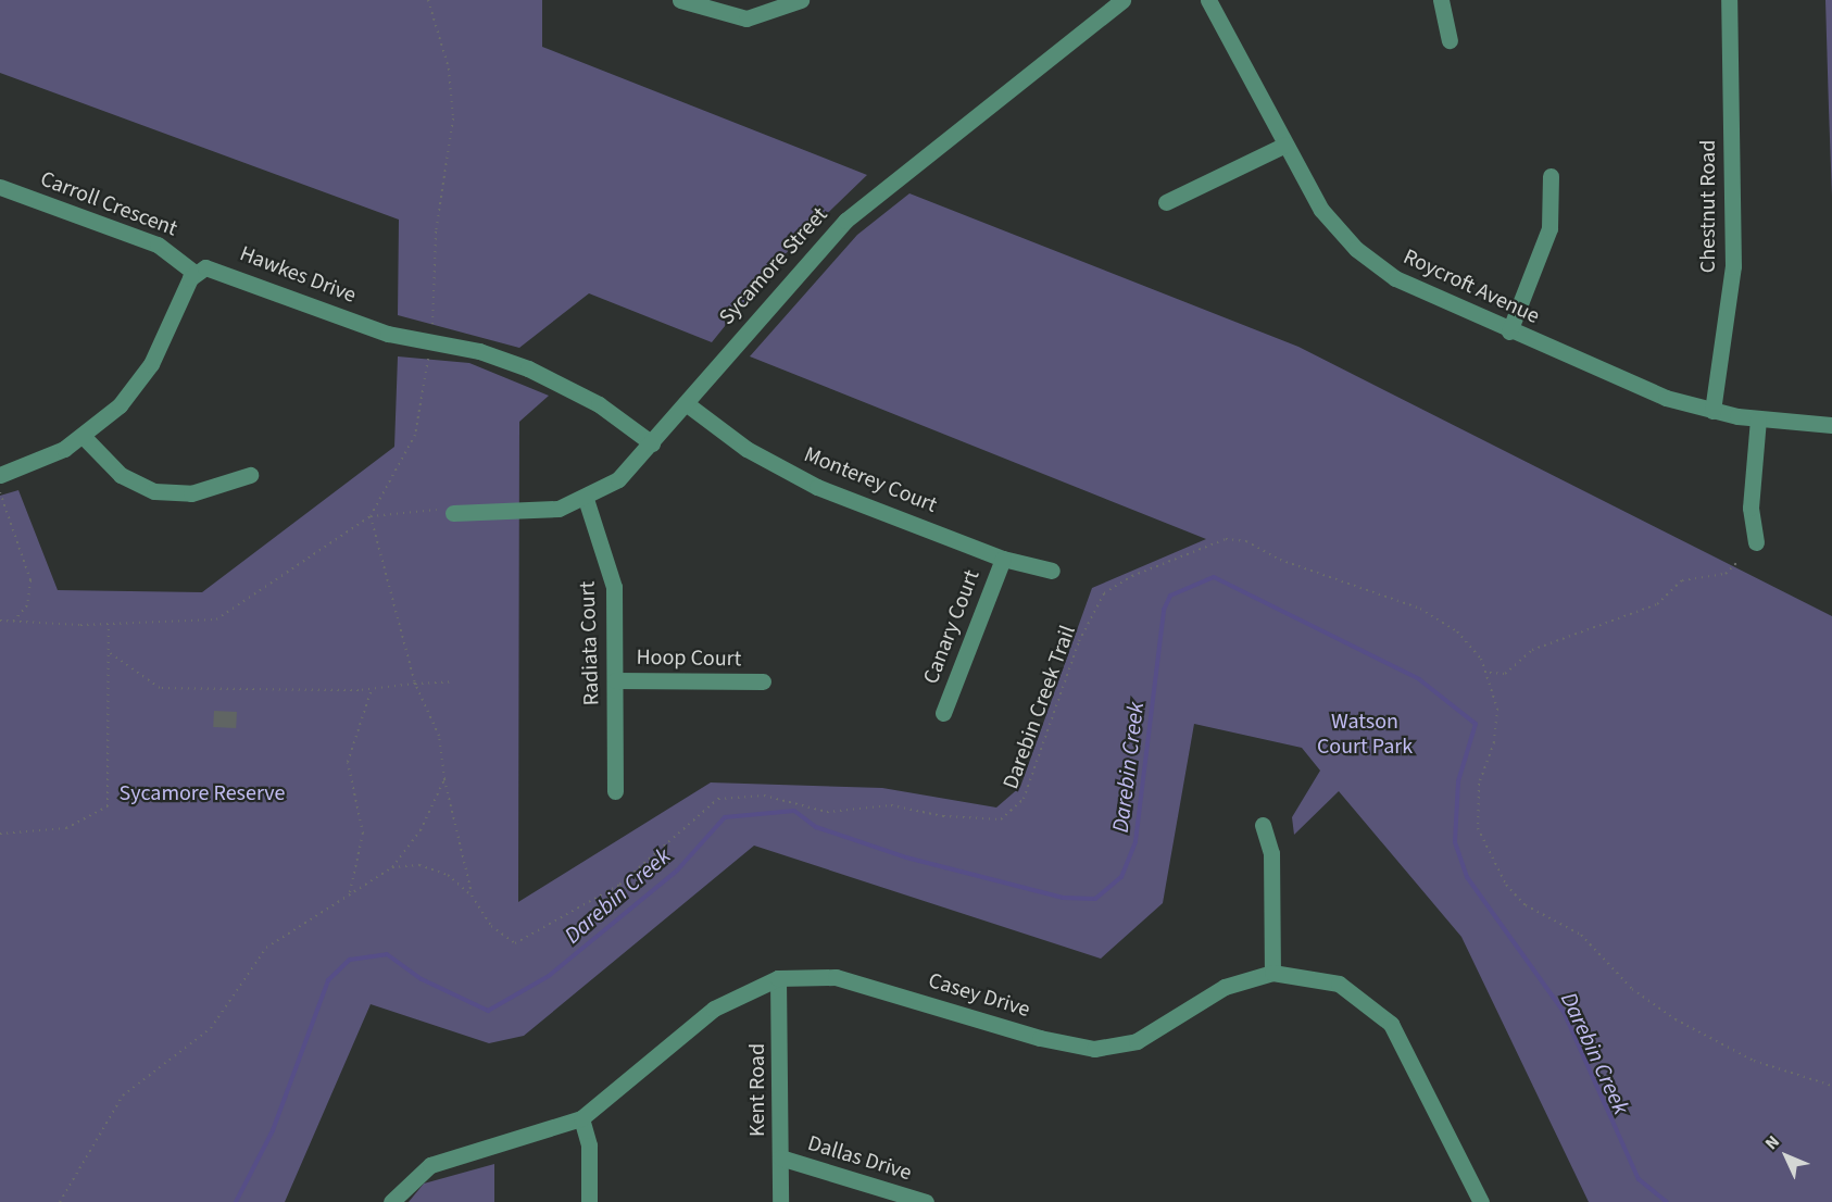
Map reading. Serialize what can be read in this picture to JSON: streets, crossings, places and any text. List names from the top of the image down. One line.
{"streets":{"street":["Carroll Crescent","Chestnut Road","Sycamore Street","Hawkes Drive","Roycroft Avenue","Monterey Court","Canary Court","Radiata Court","Hoop Court","Casey Drive","Kent Road","Dallas Drive"],"path":["Darebin Creek Trail"]},"crossings":[["Carroll Crescent","Hawkes Drive"],["Chestnut Road","Roycroft Avenue"],["Sycamore Street","Hawkes Drive"],["Sycamore Street","Monterey Court"],["Sycamore Street","Radiata Court"],["Monterey Court","Canary Court"],["Radiata Court","Hoop Court"],["Casey Drive","Kent Road"],["Kent Road","Dallas Drive"]],"water":["Darebin Creek"],"parks":["Watson Court Park","Sycamore Reserve"],"north":"top left"}
